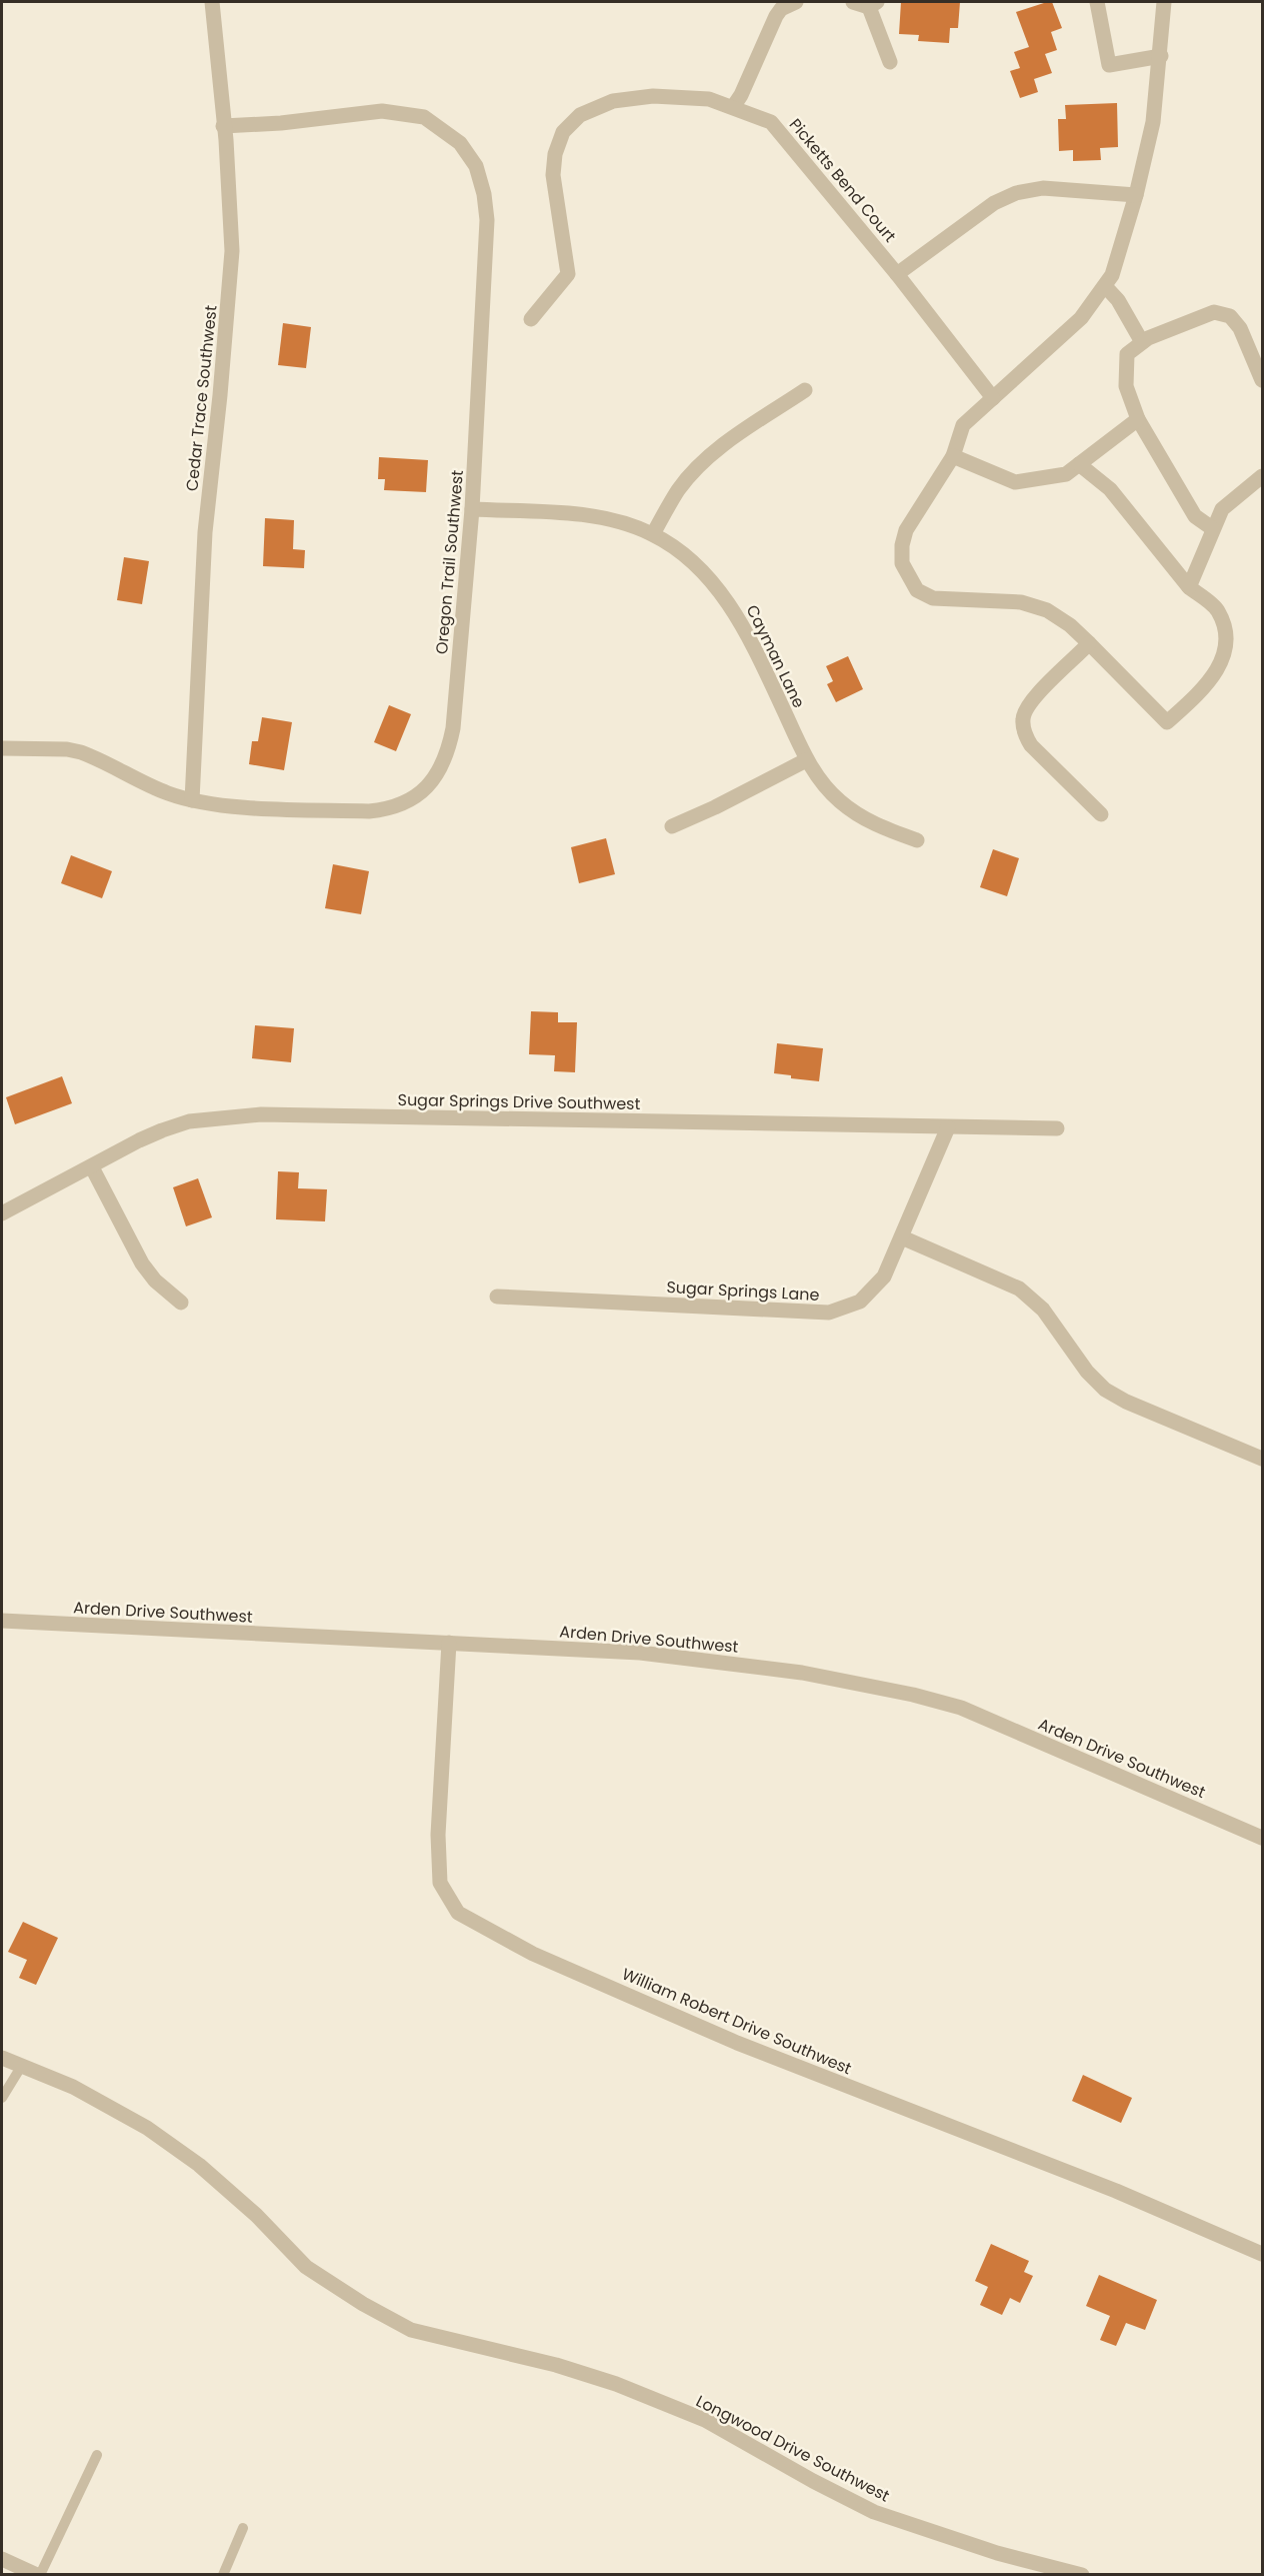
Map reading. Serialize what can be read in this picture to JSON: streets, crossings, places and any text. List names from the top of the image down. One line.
{"streets":{"street":["Picketts Bend Court","Cedar Trace Southwest","Oregon Trail Southwest","Cayman Lane","Sugar Springs Drive Southwest","Sugar Springs Lane","Arden Drive Southwest","William Robert Drive Southwest","Longwood Drive Southwest"]},"crossings":[["Cedar Trace Southwest","Oregon Trail Southwest"],["Oregon Trail Southwest","Cayman Lane"],["Sugar Springs Drive Southwest","Sugar Springs Lane"],["Arden Drive Southwest","William Robert Drive Southwest"]]}
